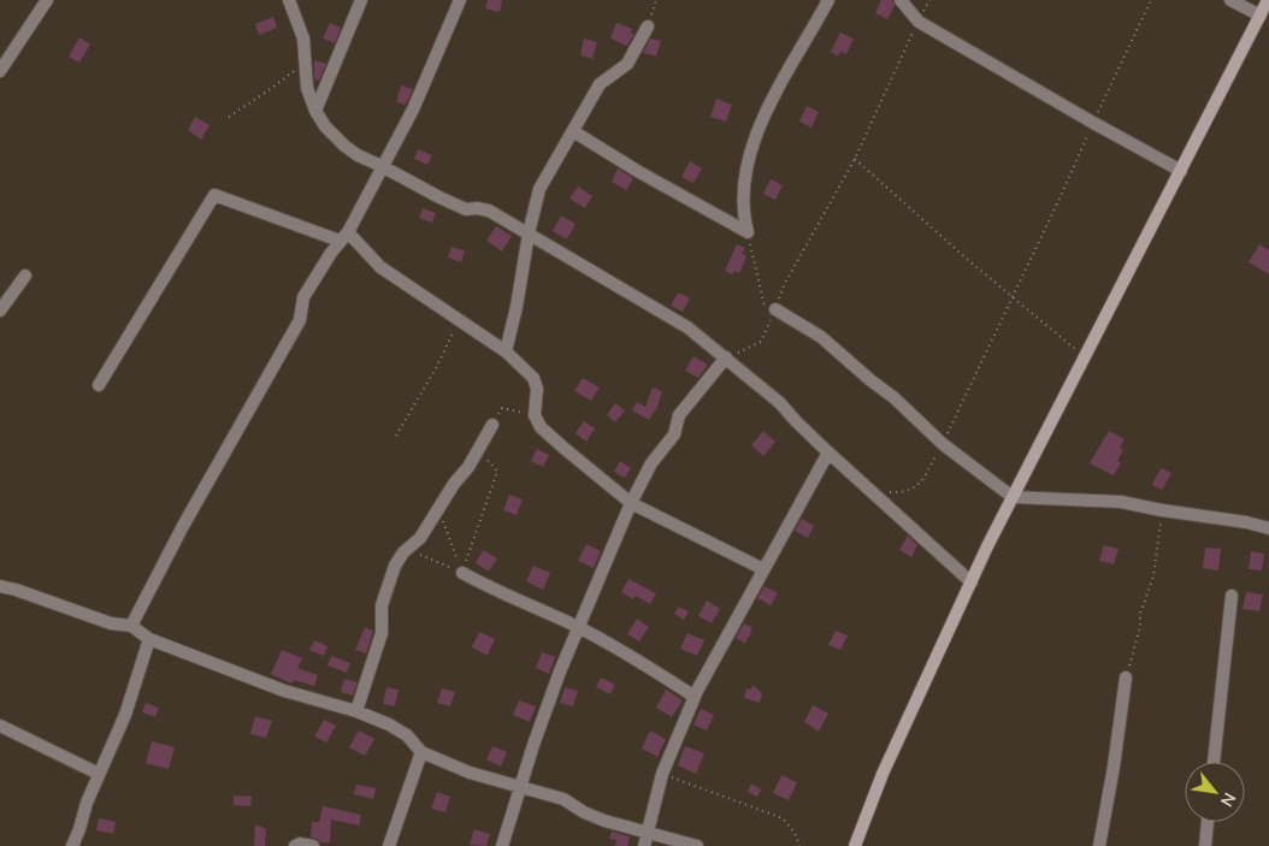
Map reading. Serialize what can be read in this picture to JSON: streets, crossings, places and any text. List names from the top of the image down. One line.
{"north":"bottom right"}
